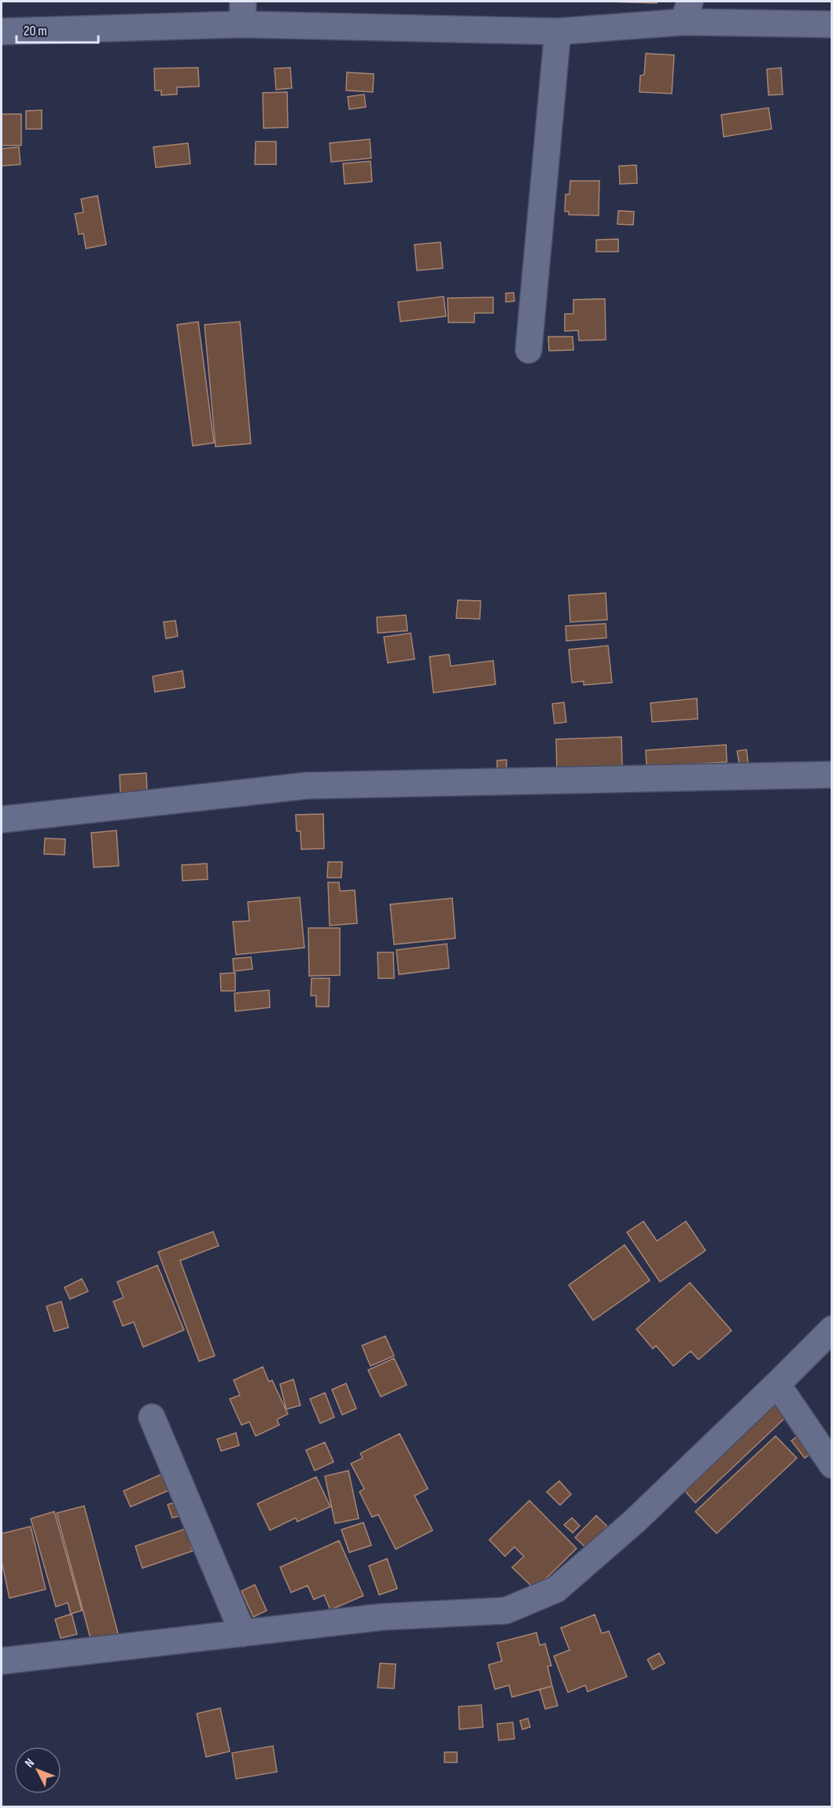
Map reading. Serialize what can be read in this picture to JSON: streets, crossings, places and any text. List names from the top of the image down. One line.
{"scale_bar":"20 m","north":"top left"}
